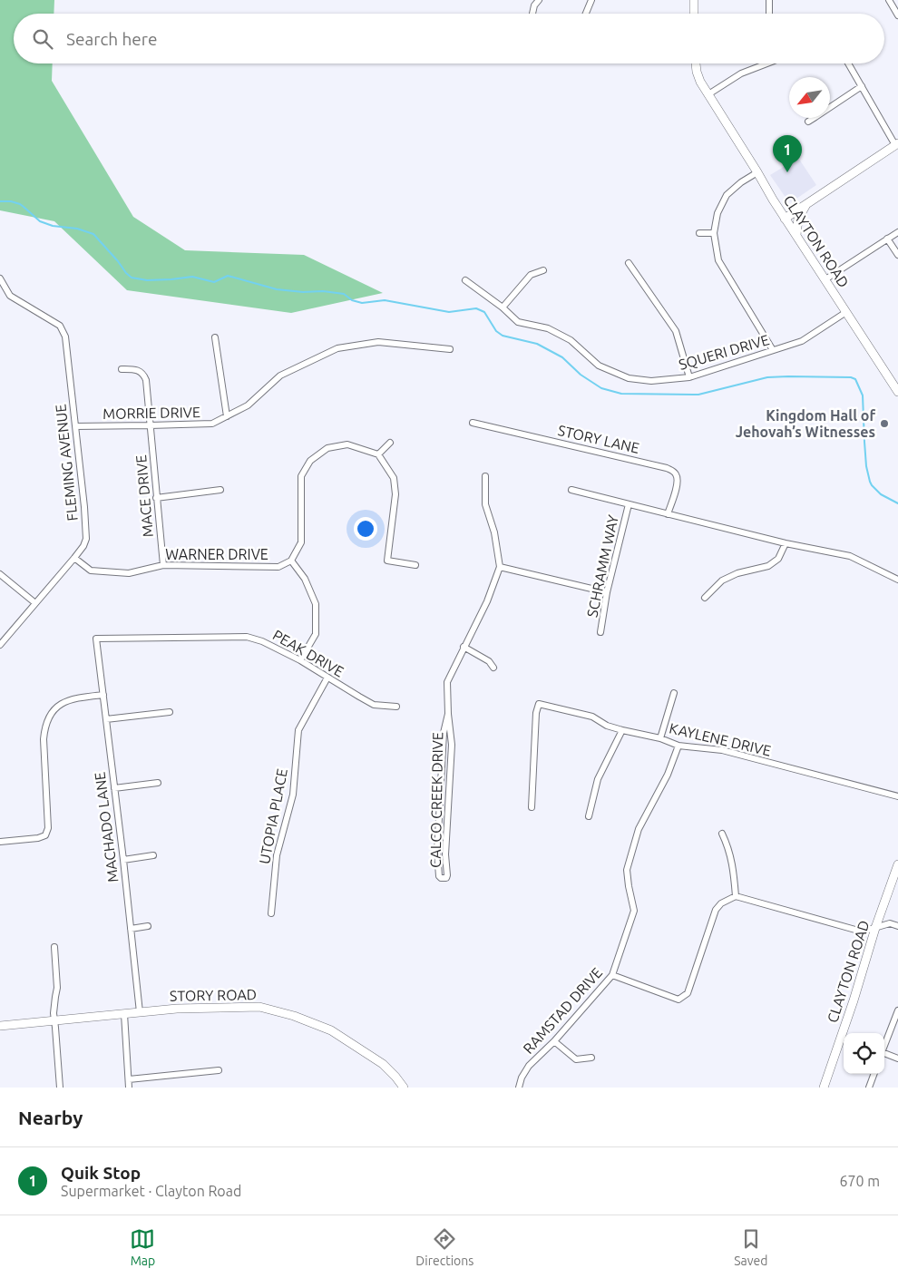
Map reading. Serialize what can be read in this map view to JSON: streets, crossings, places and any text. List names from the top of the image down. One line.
{"streets":{"street":["CLAYTON ROAD","SQUERI DRIVE","MORRIE DRIVE","STORY LANE","FLEMING AVENUE","MACE DRIVE","WARNER DRIVE","SCHRAMM WAY","PEAK DRIVE","KAYLENE DRIVE","CALCO CREEK DRIVE","UTOPIA PLACE","MACHADO LANE","STORY ROAD","RAMSTAD DRIVE"]},"crossings":[["CLAYTON ROAD","SQUERI DRIVE"],["MORRIE DRIVE","FLEMING AVENUE"],["MORRIE DRIVE","MACE DRIVE"],["FLEMING AVENUE","WARNER DRIVE"],["MACE DRIVE","WARNER DRIVE"],["PEAK DRIVE","UTOPIA PLACE"],["PEAK DRIVE","MACHADO LANE"],["KAYLENE DRIVE","RAMSTAD DRIVE"],["MACHADO LANE","STORY ROAD"]],"places":["Kingdom Hall of Jehovah’s Witnesses"],"north":"bottom left","page":{"search":"Search here","pins":"1","heading":"Nearby","list":[{"mark":"1","name":"Quik Stop","note":"Supermarket · Clayton Road","value":"670 m"}],"nav":["Map","Directions","Saved"]}}
